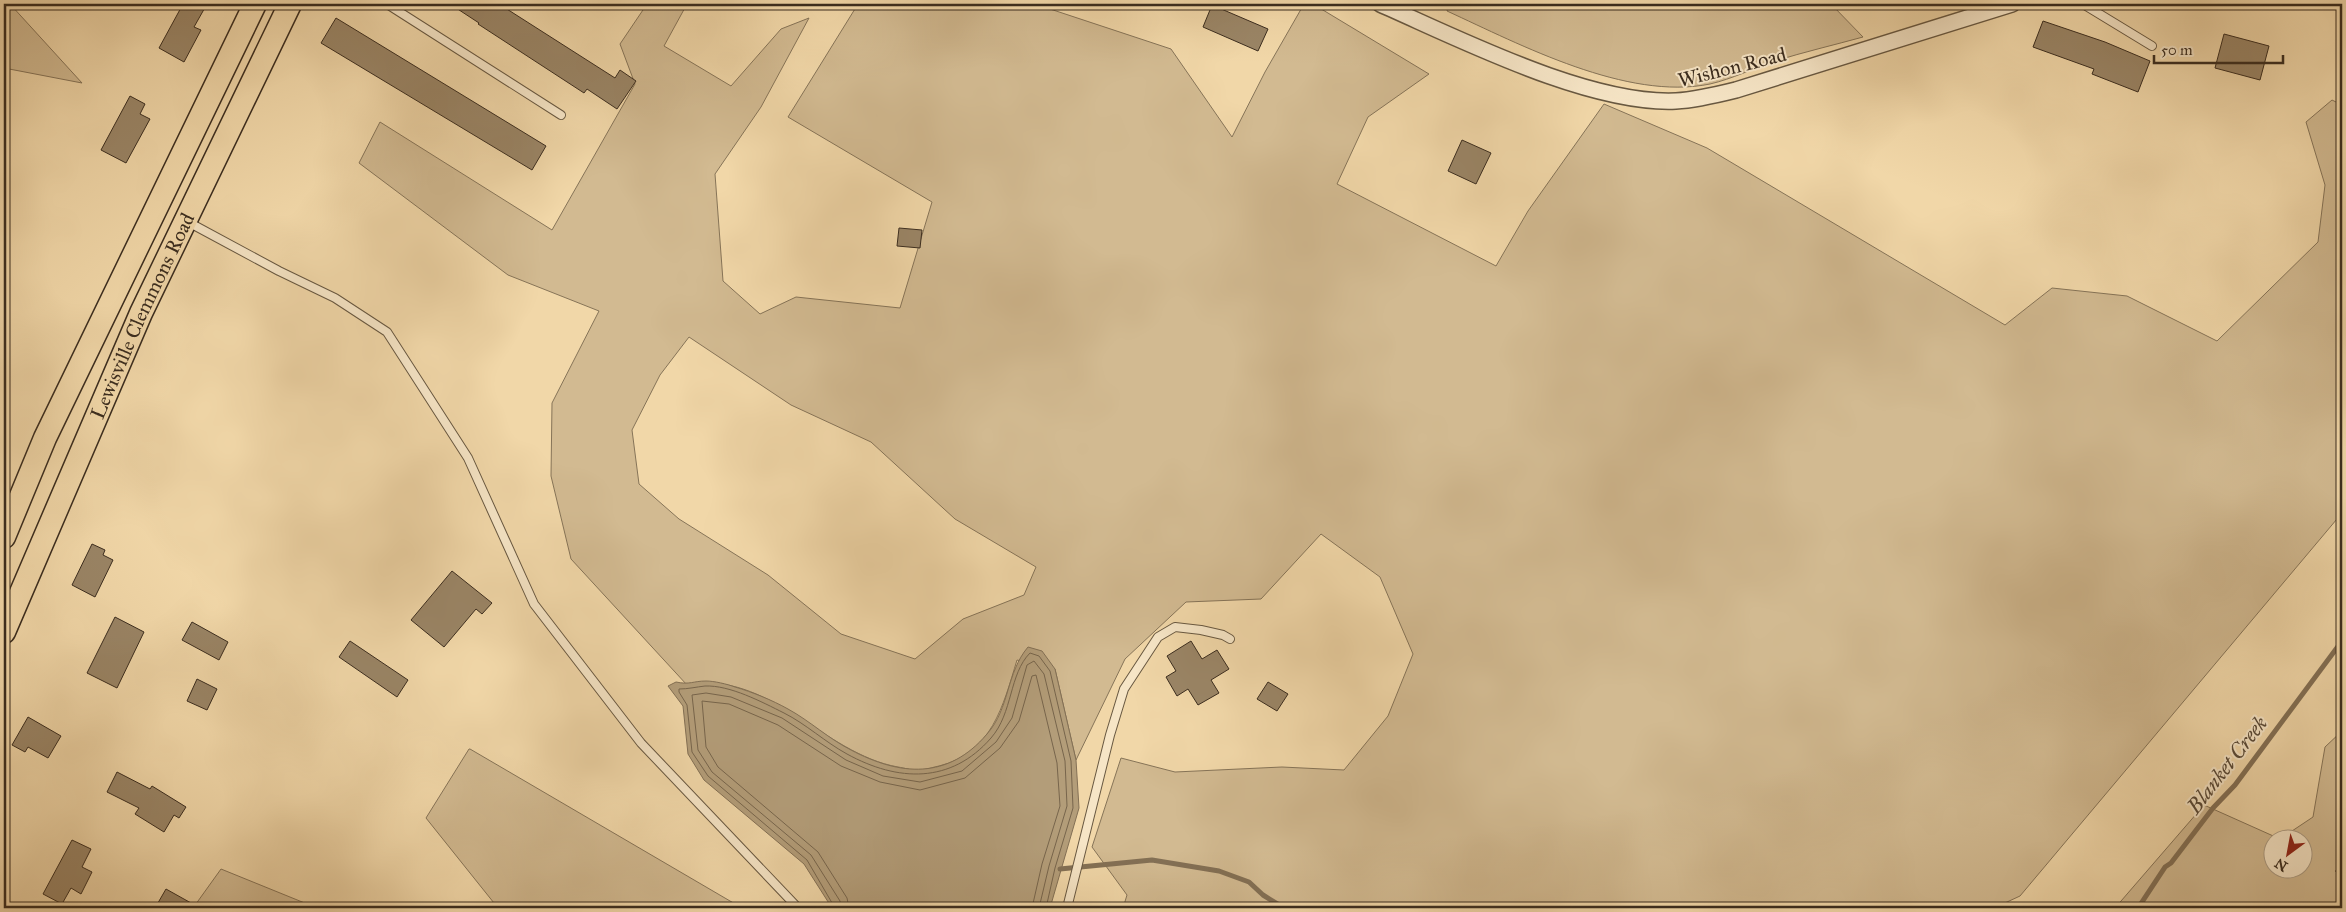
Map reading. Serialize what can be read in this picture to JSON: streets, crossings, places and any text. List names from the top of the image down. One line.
{"streets":{"main road":["Lewisville Clemmons Road"],"street":["Wishon Road"]},"water":["Blanket Creek"],"scale_bar":"50 m","north":"bottom left"}
